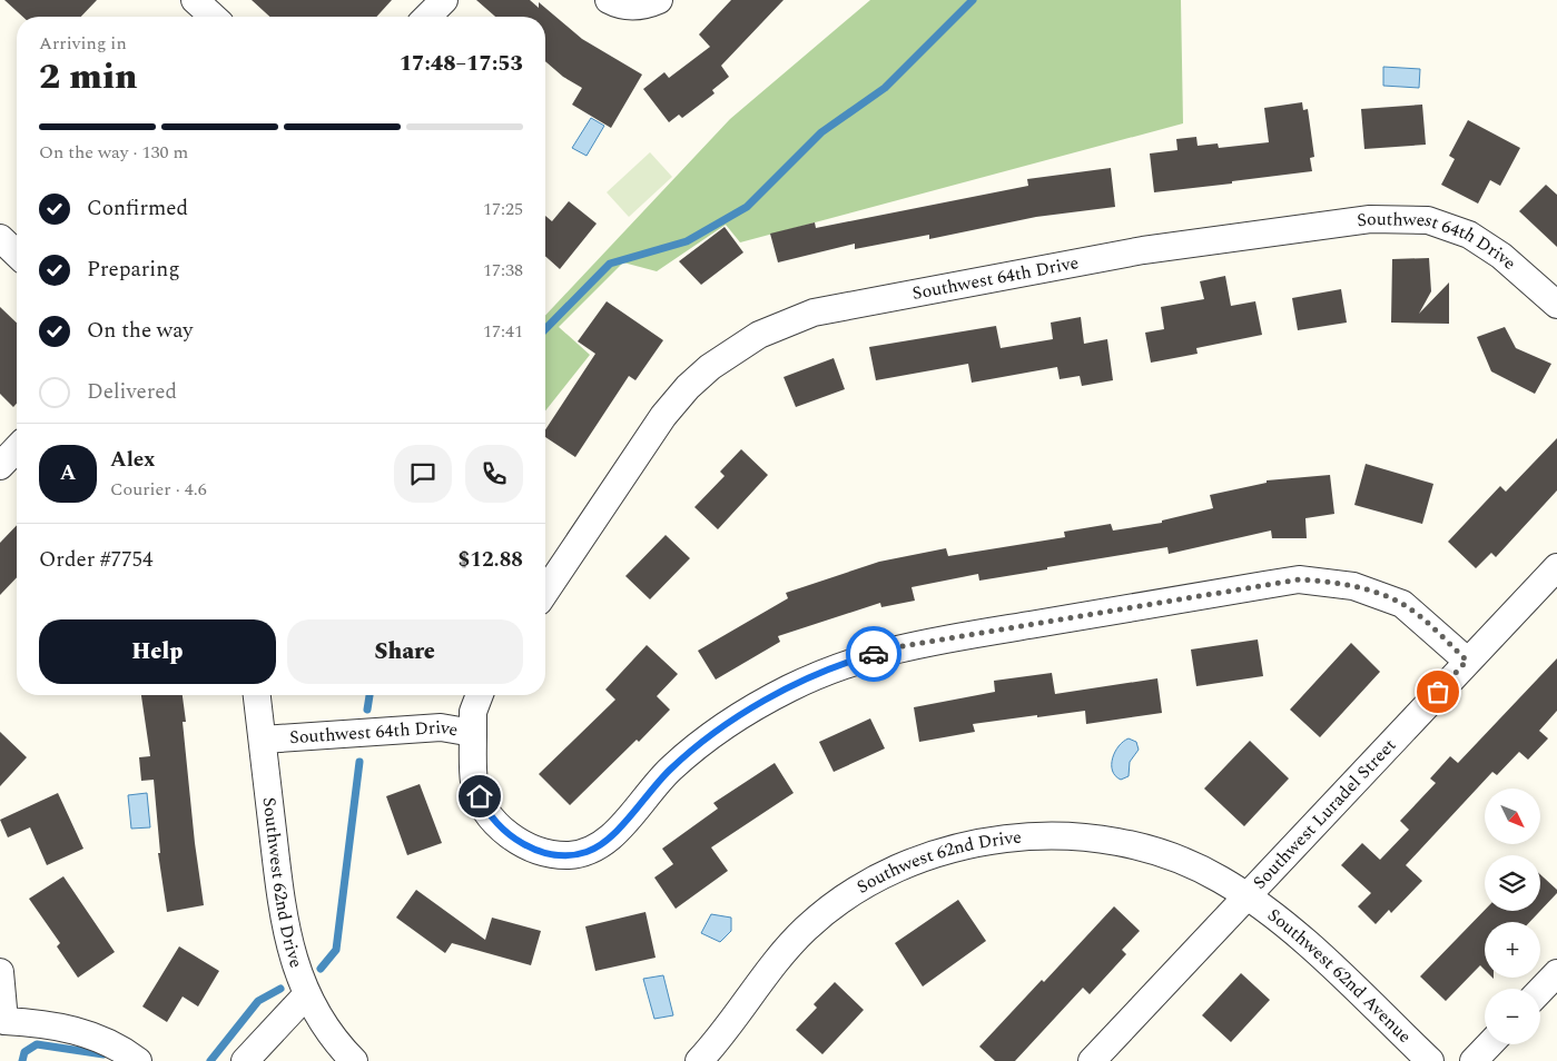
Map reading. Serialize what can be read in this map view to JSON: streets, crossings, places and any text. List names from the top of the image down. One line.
{"streets":{"street":["Southwest 64th Drive","Southwest Luradel Street","Southwest 62nd Drive","Southwest 62nd Avenue"]},"crossings":[["Southwest 64th Drive","Southwest 62nd Drive"],["Southwest Luradel Street","Southwest 62nd Drive"],["Southwest Luradel Street","Southwest 62nd Avenue"],["Southwest 62nd Drive","Southwest 62nd Avenue"]],"north":"bottom right","page":{"heading":["2 min","Arriving in","17:48–17:53"],"panel":["Alex","Courier · 4.6","Order #7754","$12.88"],"bar":"On the way · 130 m","list":[["Confirmed","17:25"],["Preparing","17:38"],["On the way","17:41"],"Delivered"],"round":"A","buttons":["Help","Share"],"map_buttons":["+","−"]}}
